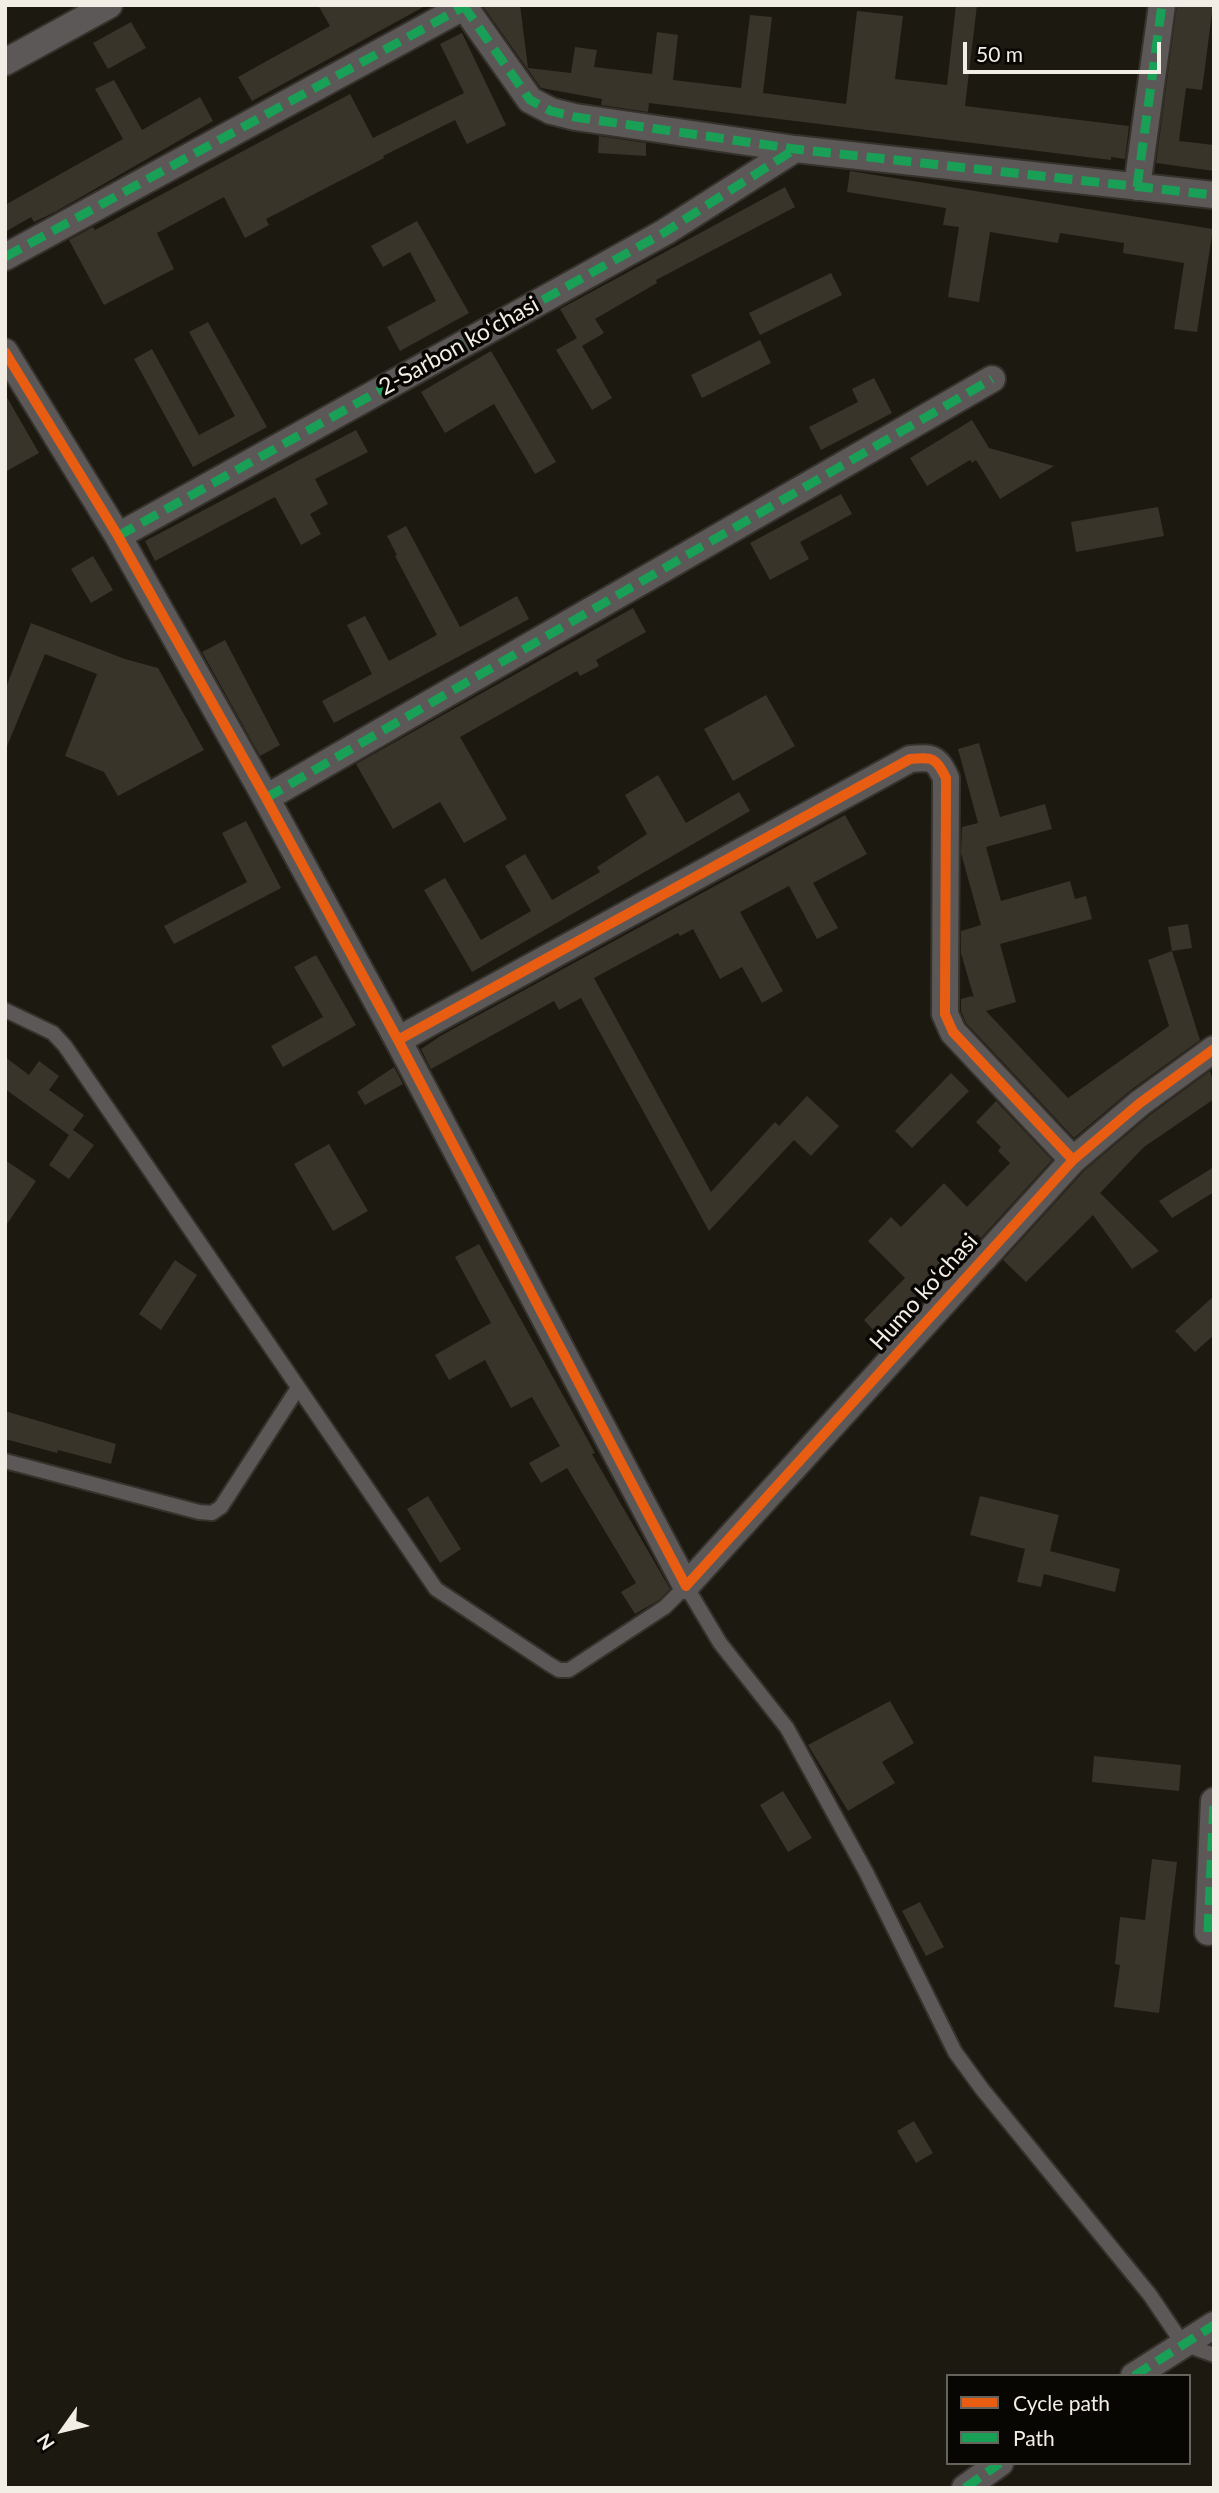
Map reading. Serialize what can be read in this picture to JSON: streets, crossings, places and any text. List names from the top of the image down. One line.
{"streets":{"street":["2-Sarbon koʻchasi","Humo koʻchasi"]},"legend":["Cycle path","Path"],"scale_bar":"50 m","north":"bottom left"}
